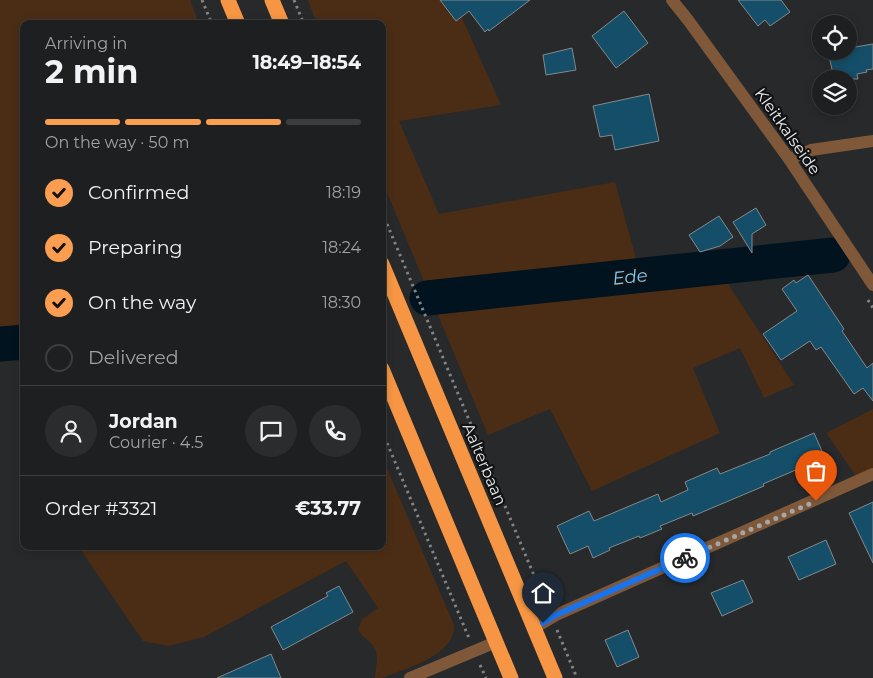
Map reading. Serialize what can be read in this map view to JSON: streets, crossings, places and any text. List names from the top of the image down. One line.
{"streets":{"highway":["Aalterbaan"],"street":["Kleitkalseide"]},"water":["Ede"],"page":{"heading":["2 min","Arriving in","18:49–18:54"],"panel":["Jordan","Courier · 4.5","Order #3321","€33.77"],"bar":"On the way · 50 m","list":[["Confirmed","18:19"],["Preparing","18:24"],["On the way","18:30"],"Delivered"]}}
